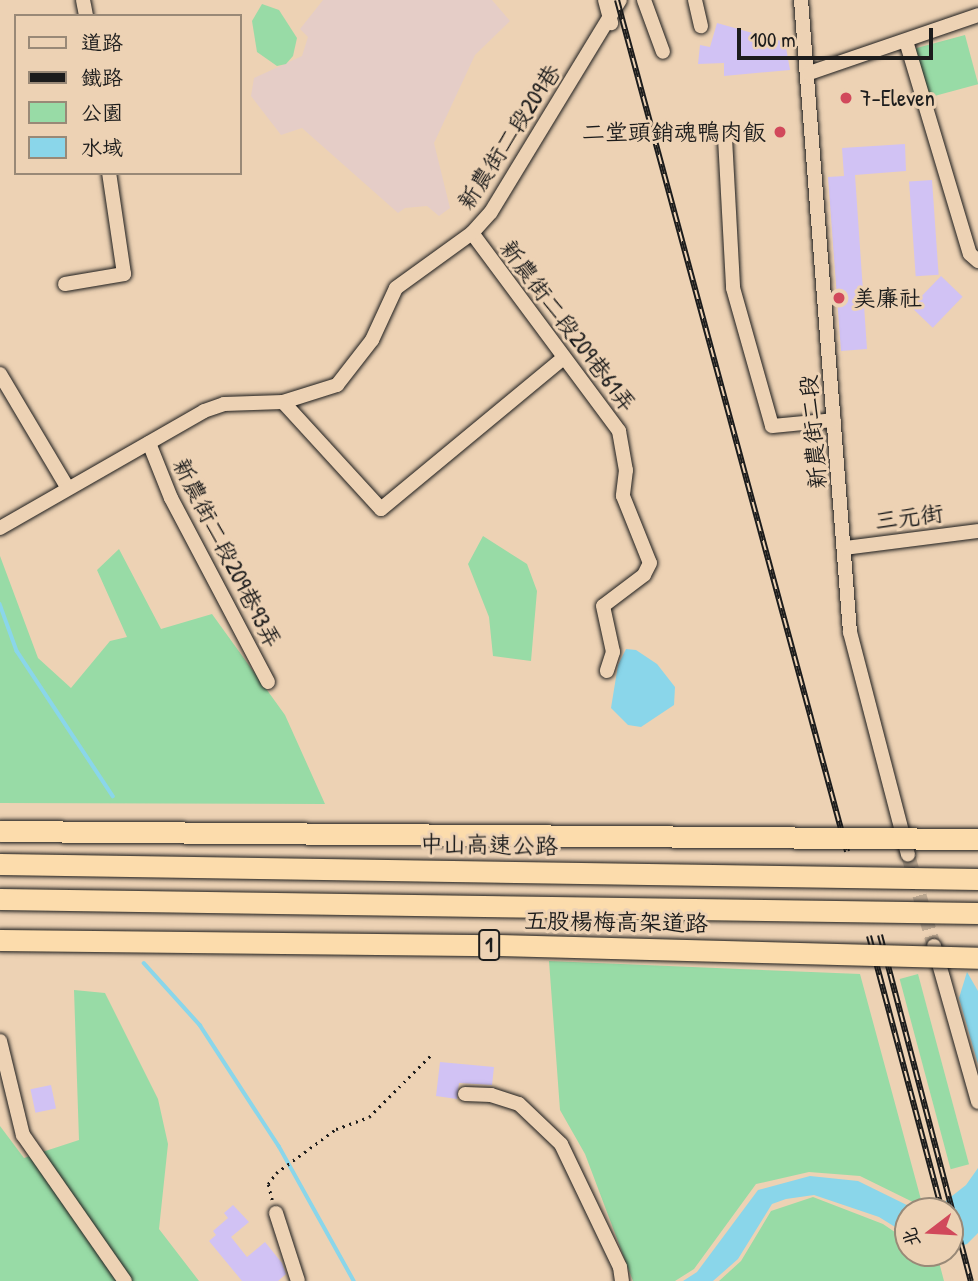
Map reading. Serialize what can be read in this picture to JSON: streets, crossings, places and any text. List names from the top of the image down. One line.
{"streets":{"highway":["中山高速公路","五股楊梅高架道路","1"],"street":["新農街二段209巷","新農街二段209巷61弄","新農街二段","三元街","新農街二段209巷93弄"]},"crossings":[["新農街二段209巷","新農街二段209巷61弄"],["新農街二段209巷","新農街二段209巷93弄"],["新農街二段","三元街"]],"places":["7-Eleven","二堂頭銷魂鴨肉飯","美廉社"],"legend":["道路","鐵路","公園","水域"],"scale_bar":"100 m","north":"left"}
